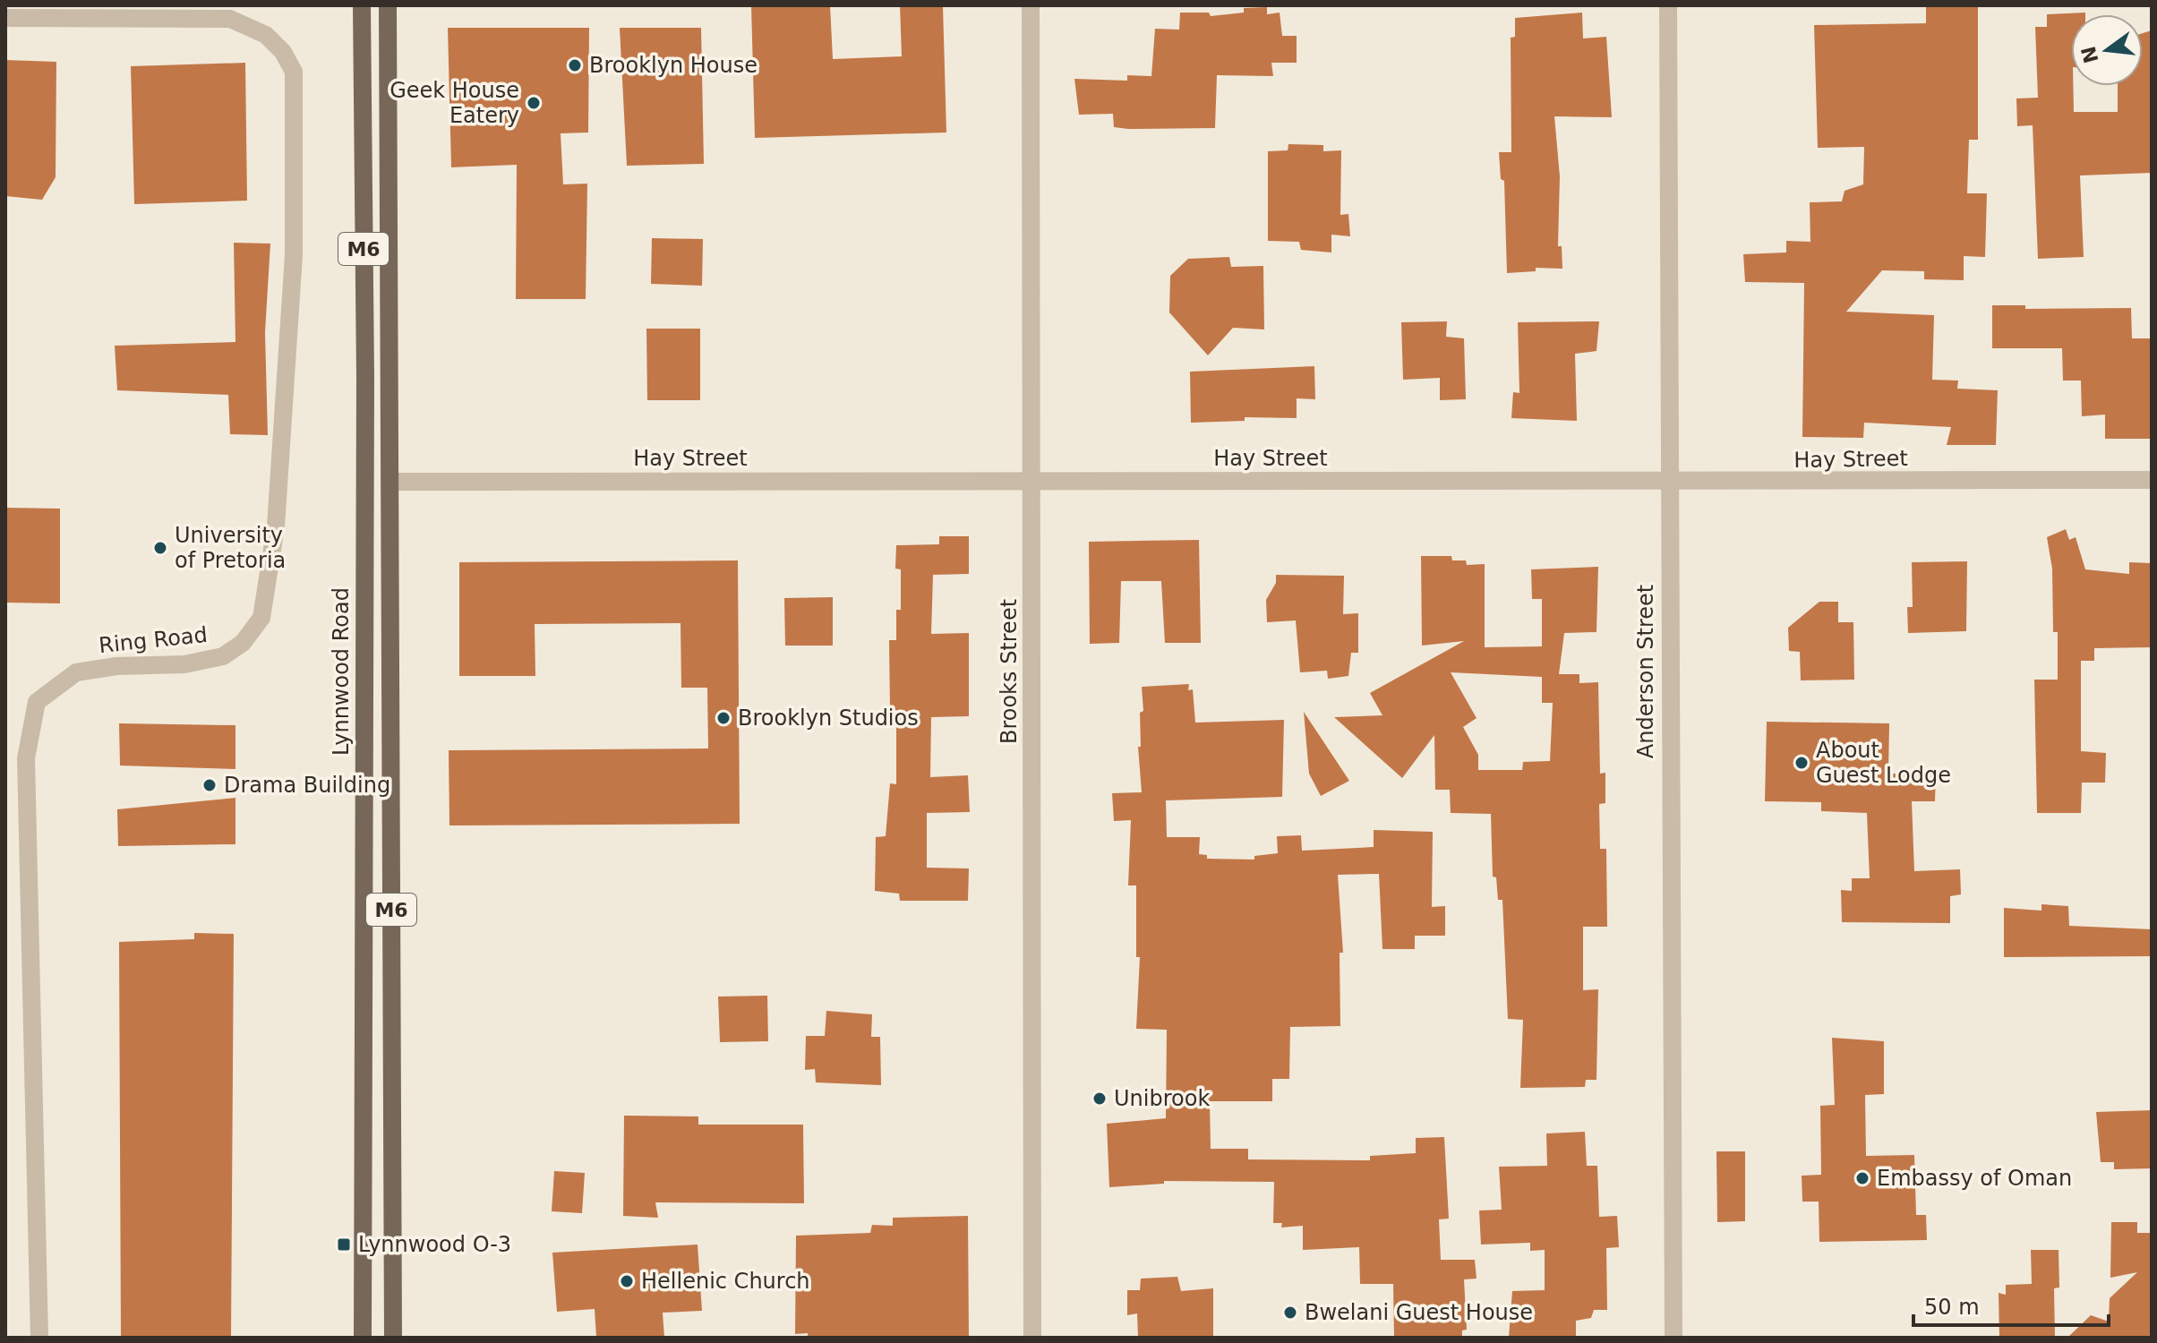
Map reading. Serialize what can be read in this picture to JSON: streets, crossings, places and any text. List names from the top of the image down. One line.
{"streets":{"main road":["M6","Lynnwood Road"],"street":["Hay Street","Ring Road","Brooks Street","Anderson Street"]},"crossings":[["M6","Hay Street"],["Hay Street","Brooks Street"],["Hay Street","Anderson Street"]],"places":{"other":["Brooklyn House","Geek House Eatery","University of Pretoria","Brooklyn Studios","About Guest Lodge","Drama Building","Unibrook","Embassy of Oman","Hellenic Church","Bwelani Guest House"],"transit":["Lynnwood O-3"]},"scale_bar":"50 m","north":"left"}
